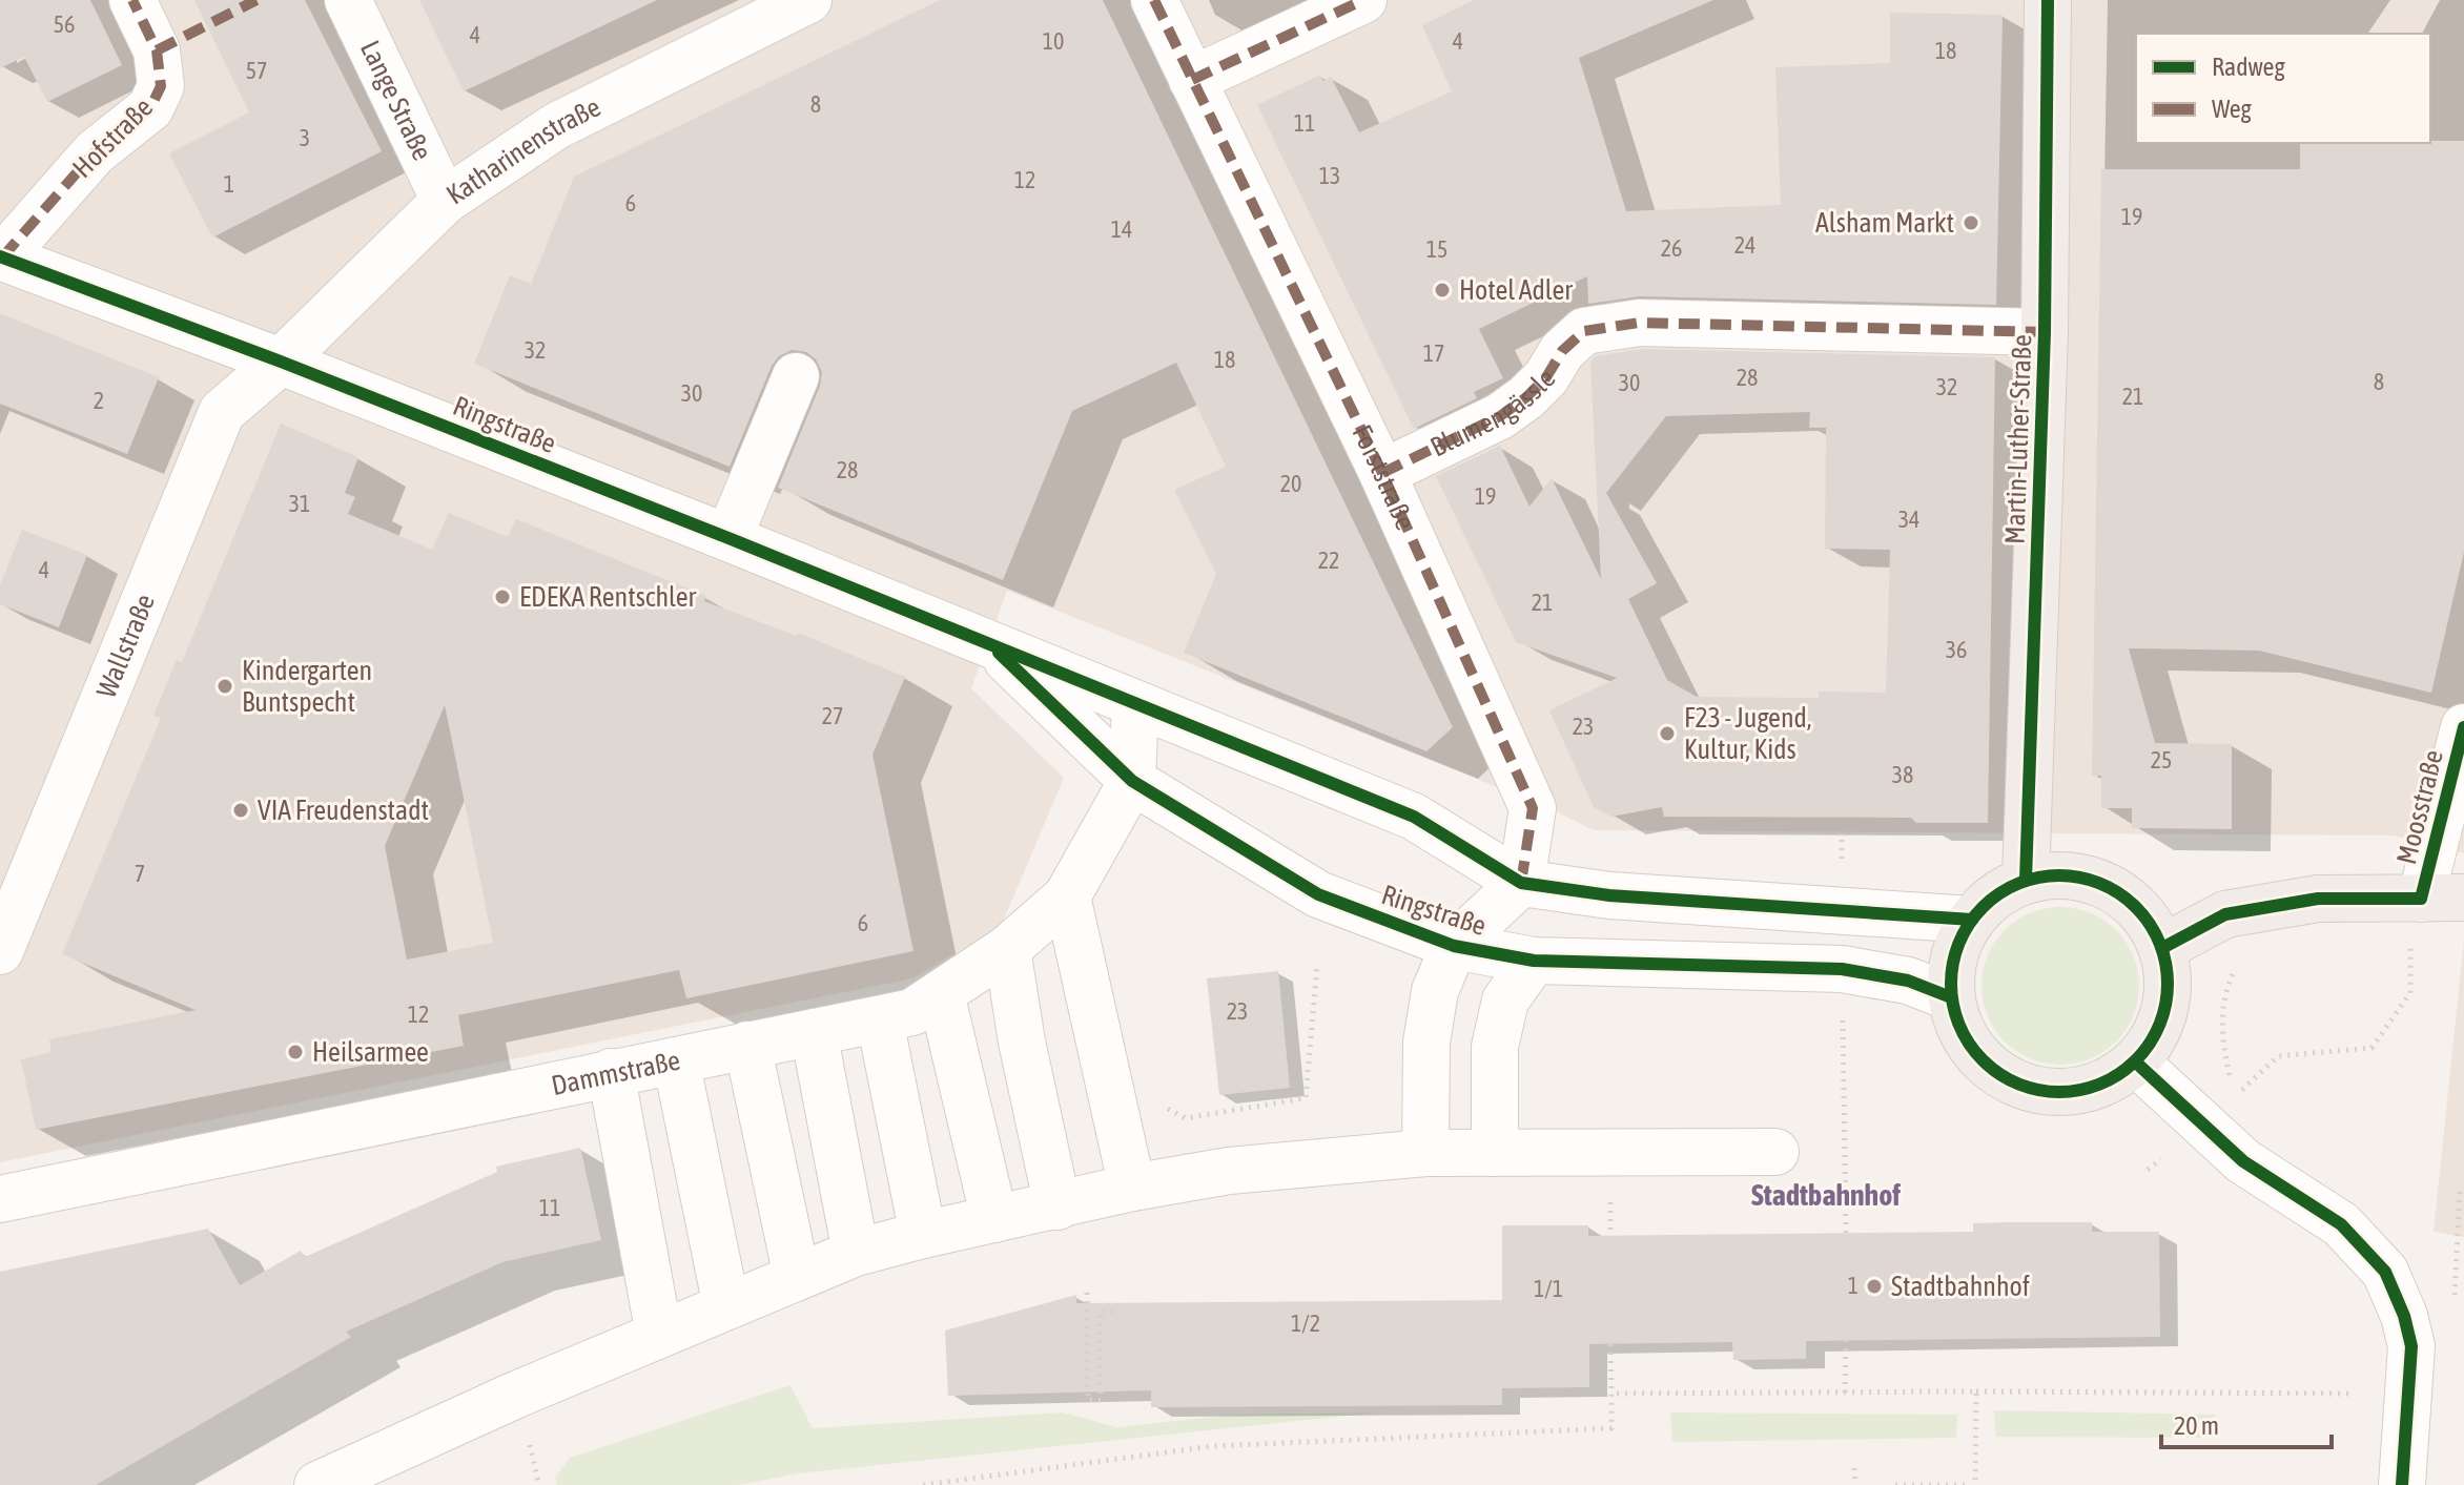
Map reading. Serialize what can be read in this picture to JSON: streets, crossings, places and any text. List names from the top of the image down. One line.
{"streets":{"main road":["Martin-Luther-Straße"],"street":["Lange Straße","Hofstraße","Katharinenstraße","Blumengässle","Ringstraße","Forststraße","Wallstraße","Moosstraße","Dammstraße"]},"crossings":[["Lange Straße","Katharinenstraße"],["Hofstraße","Ringstraße"],["Katharinenstraße","Ringstraße"],["Katharinenstraße","Wallstraße"],["Blumengässle","Martin-Luther-Straße"],["Blumengässle","Forststraße"],["Ringstraße","Martin-Luther-Straße"],["Ringstraße","Forststraße"],["Ringstraße","Wallstraße"],["Ringstraße","Dammstraße"]],"districts":["Stadtbahnhof"],"places":["Alsham Markt","Hotel Adler","EDEKA Rentschler","Kindergarten Buntspecht","F23 - Jugend, Kultur, Kids","VIA Freudenstadt","Heilsarmee","Stadtbahnhof"],"house_numbers":["56","4","10","4","18","57","8","11","3","13","12","1","6","19","14","24","26","15","32","17","18","28","8","30","32","30","21","2","28","20","19","31","34","22","4","21","36","27","23","25","38","7","6","23","12","11","1","1/1","1/2"],"legend":["Radweg","Weg"],"scale_bar":"20 m"}
